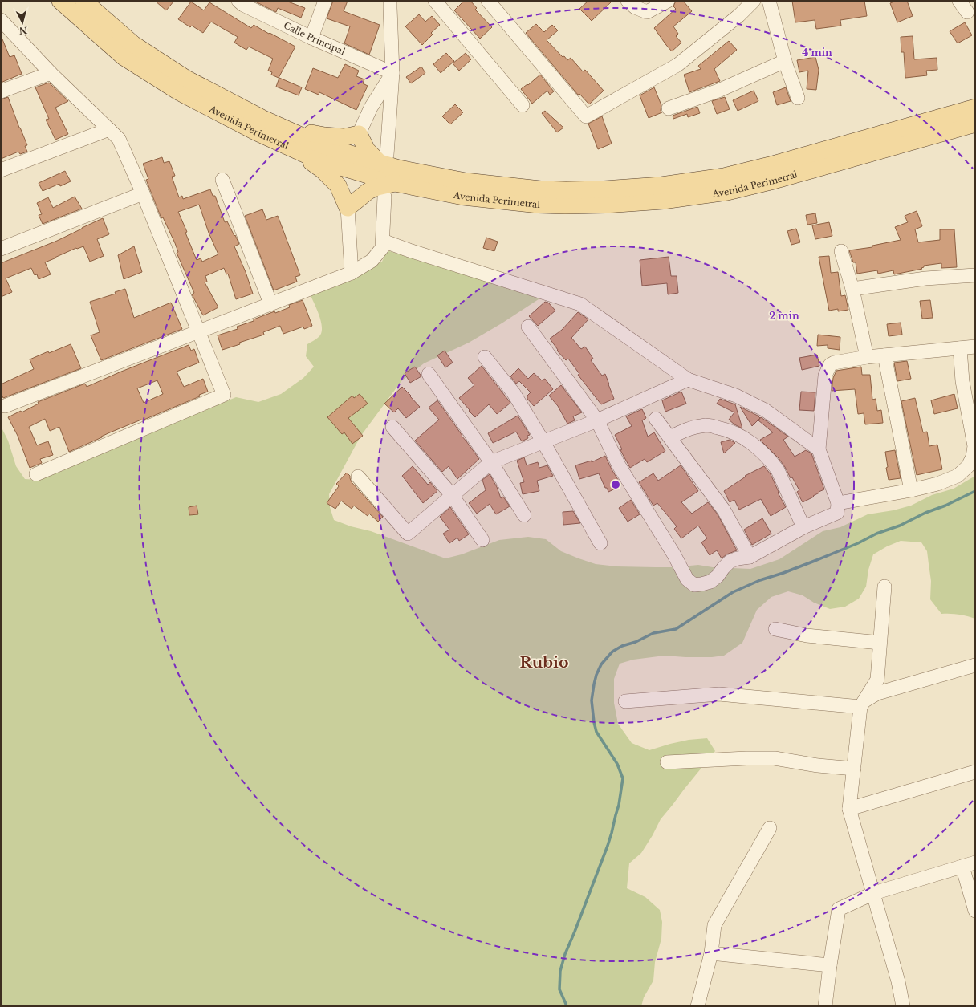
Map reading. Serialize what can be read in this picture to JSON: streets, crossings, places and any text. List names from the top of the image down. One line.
{"streets":{"main road":["Avenida Perimetral"],"street":["Calle Principal"]},"districts":["Rubio"],"north":"bottom","rings":["4 min","2 min"]}
